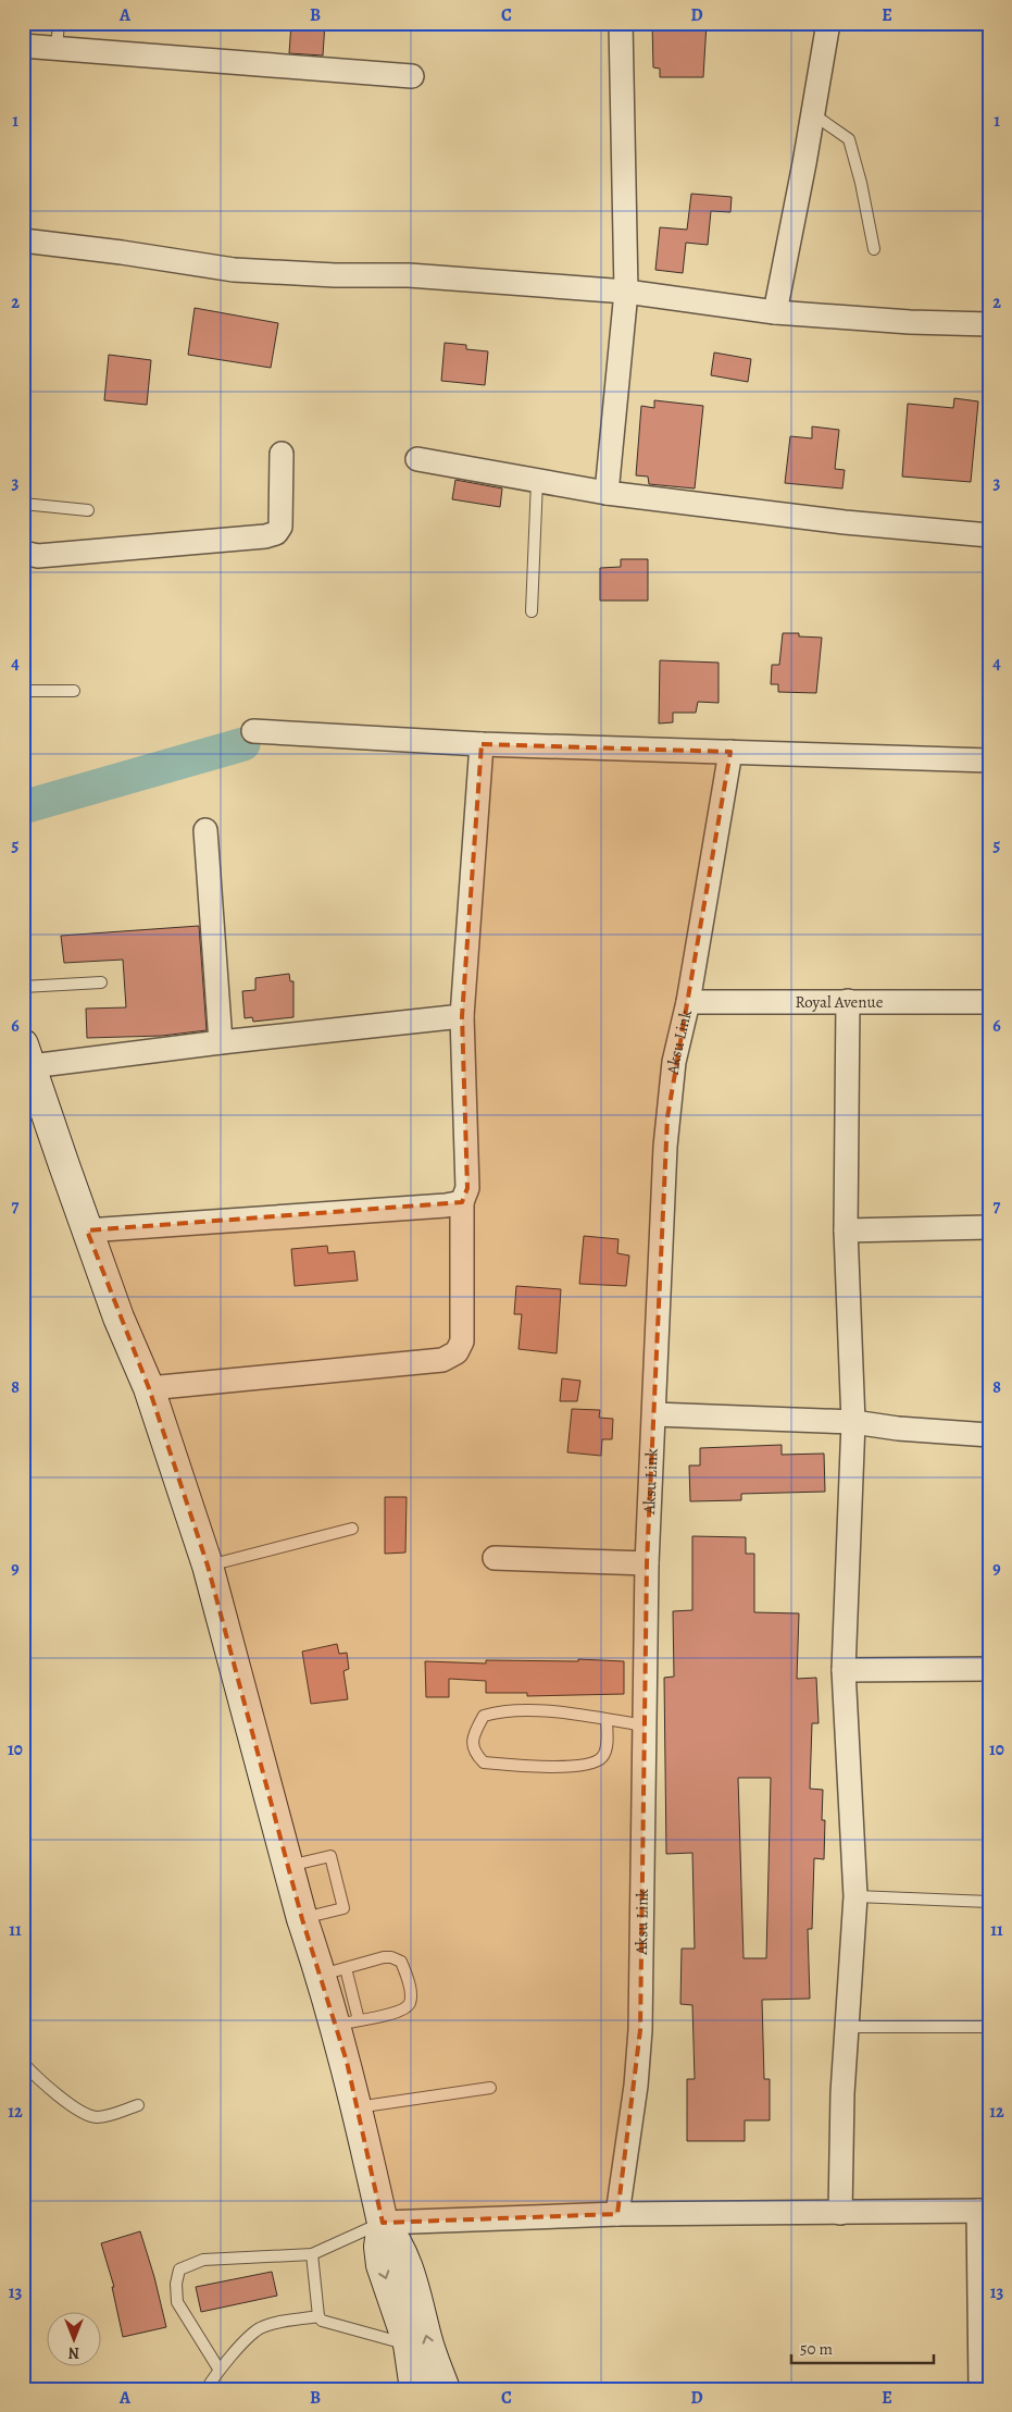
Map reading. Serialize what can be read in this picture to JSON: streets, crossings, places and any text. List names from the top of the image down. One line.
{"streets":{"street":["Royal Avenue","Aksu Link"]},"crossings":[["Royal Avenue","Aksu Link"]],"scale_bar":"50 m","north":"bottom","grid":{"columns":["A","B","C","D","E"],"rows":["1","2","3","4","5","6","7","8","9","10","11","12","13"]}}
